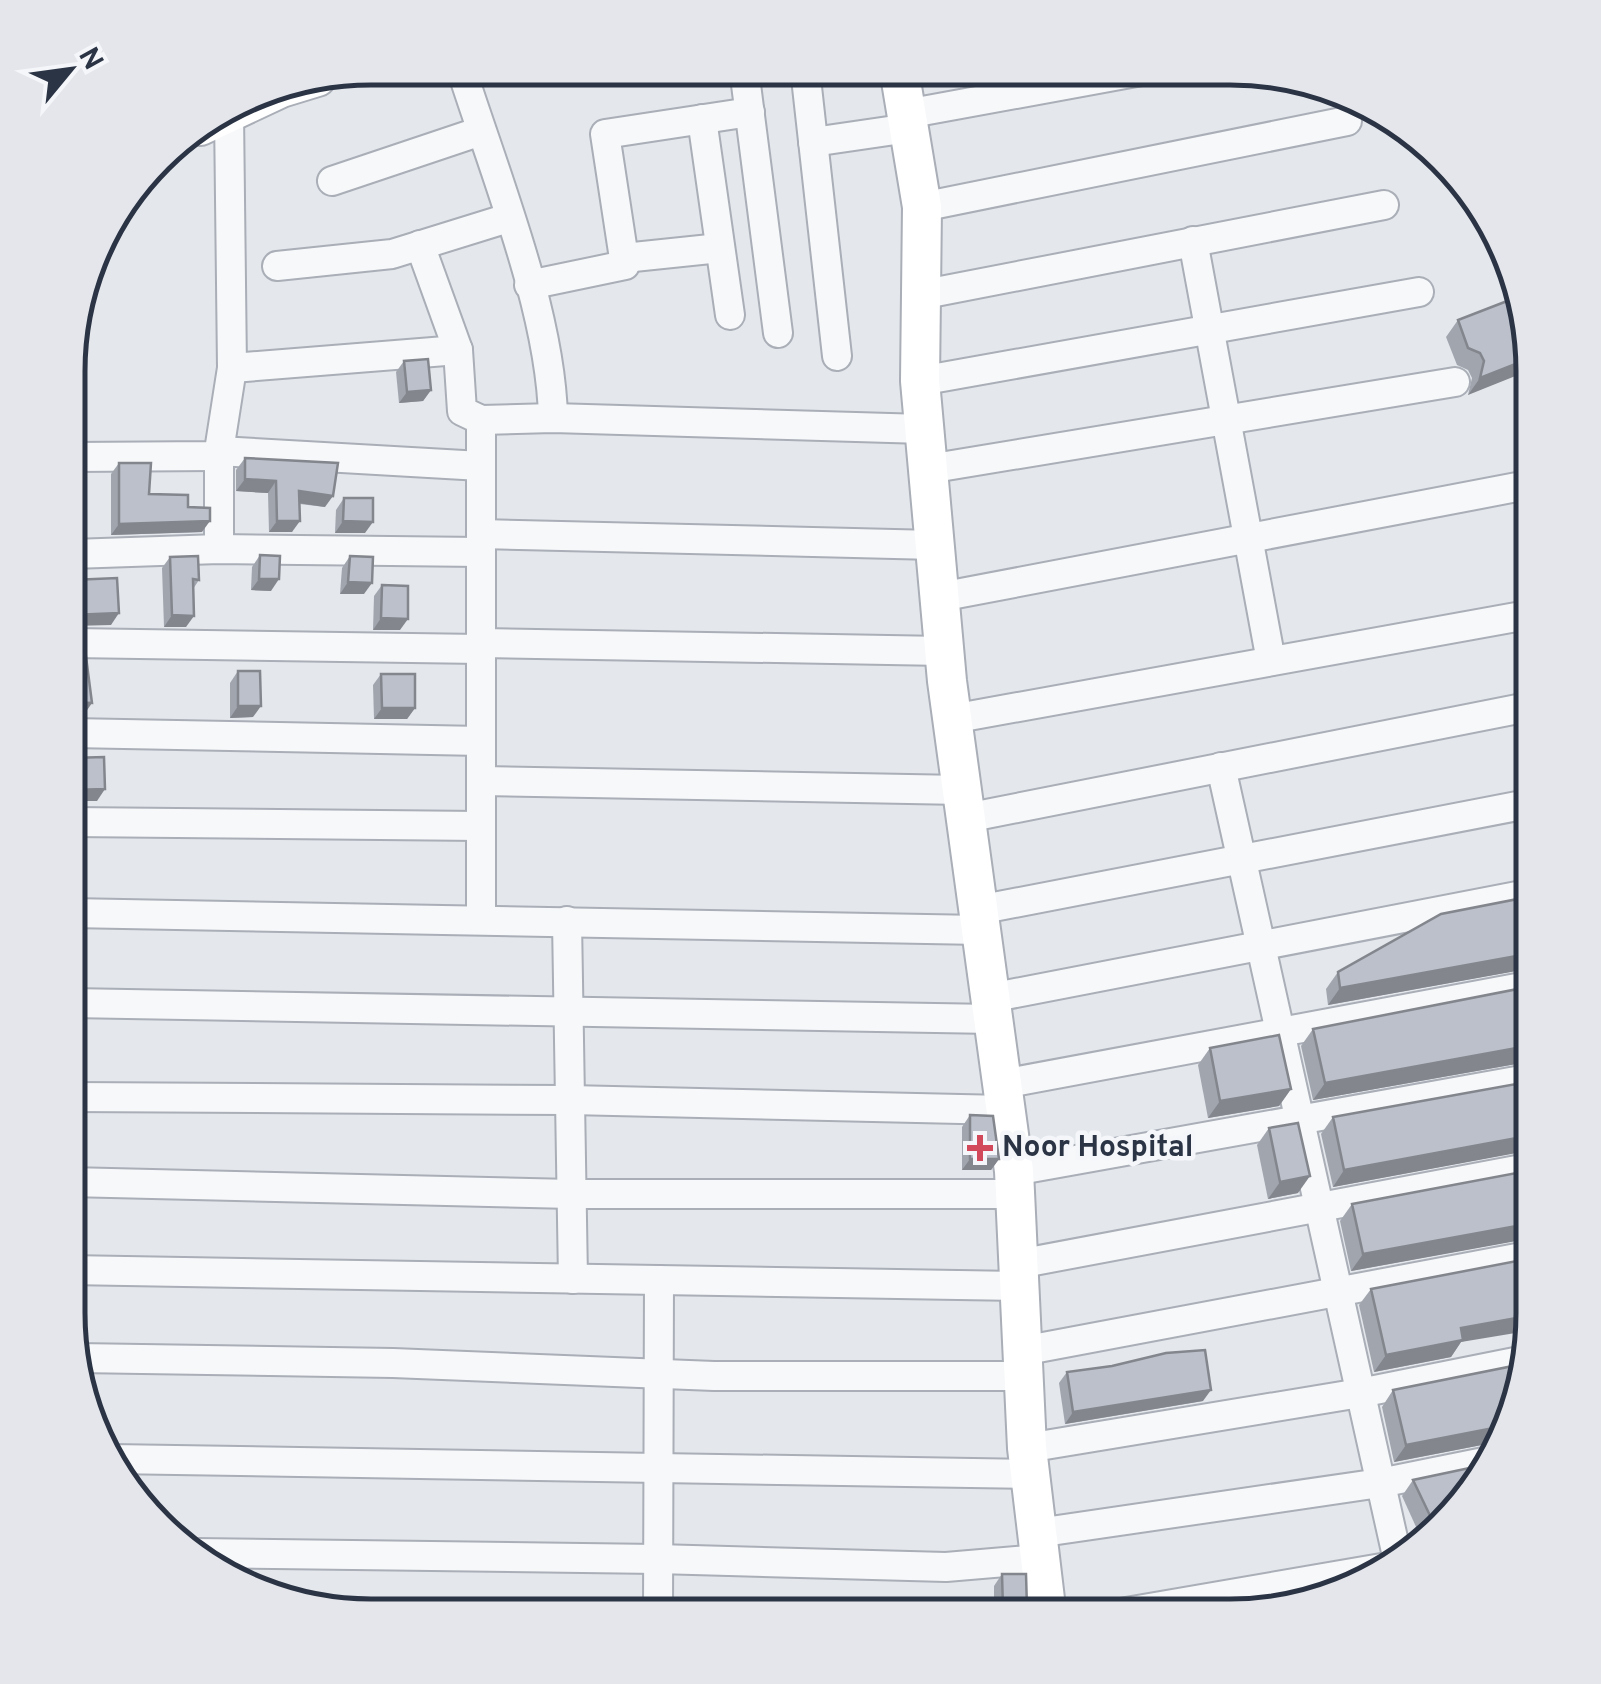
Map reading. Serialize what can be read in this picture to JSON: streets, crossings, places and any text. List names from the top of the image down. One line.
{"places":{"health":["Noor Hospital"]},"north":"top right"}
